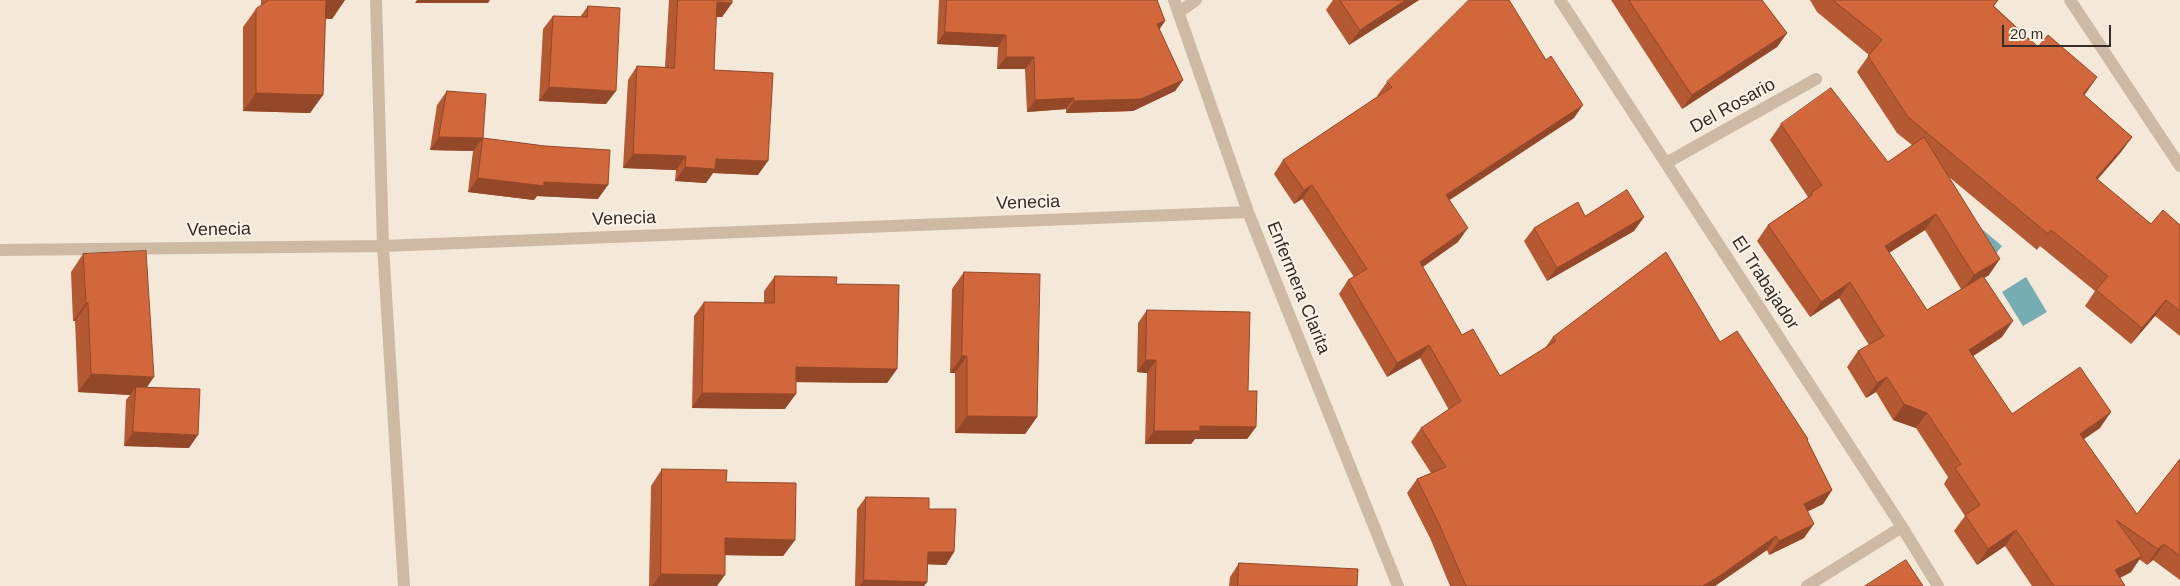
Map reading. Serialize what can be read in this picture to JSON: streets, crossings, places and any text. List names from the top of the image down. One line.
{"streets":{"street":["Del Rosario","Venecia","El Trabajador","Enfermera Clarita"]},"crossings":[["Del Rosario","El Trabajador"],["Venecia","Enfermera Clarita"]],"scale_bar":"20 m"}
